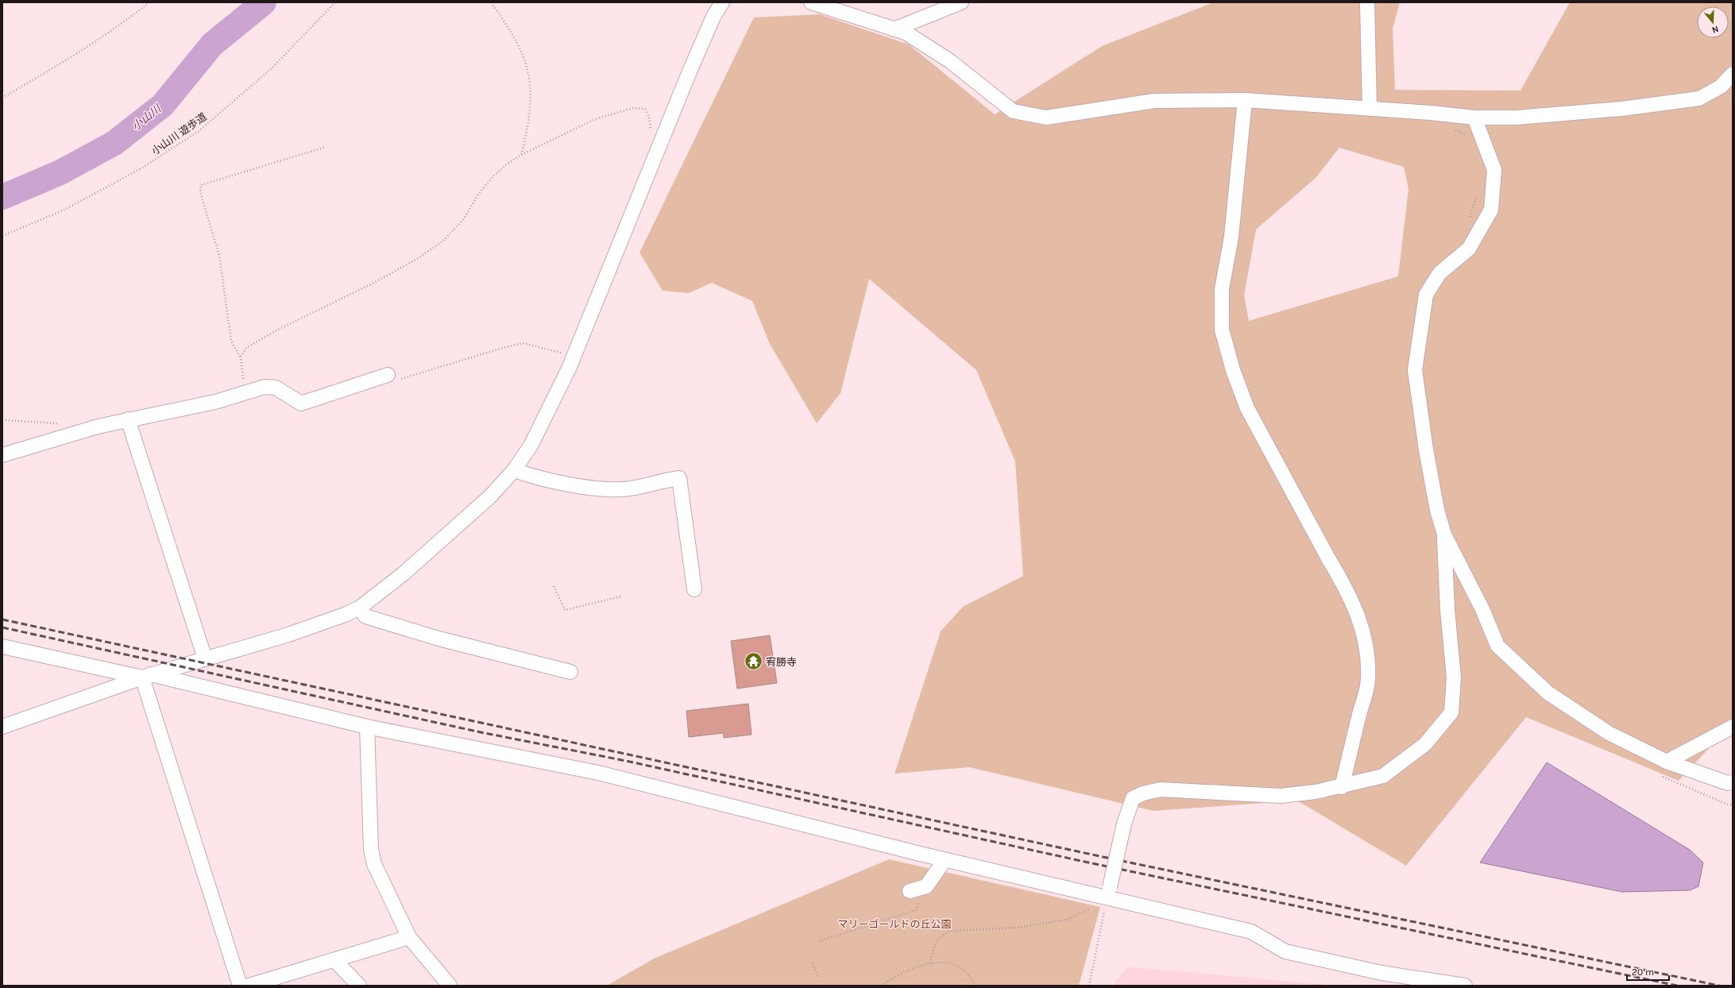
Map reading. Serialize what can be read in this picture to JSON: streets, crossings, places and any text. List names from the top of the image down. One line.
{"streets":{"path":["小山川 遊歩道"]},"water":["小山川"],"parks":["マリーゴールドの丘公園"],"places":{"temple":["宥勝寺"]},"scale_bar":"20 m","north":"bottom"}
